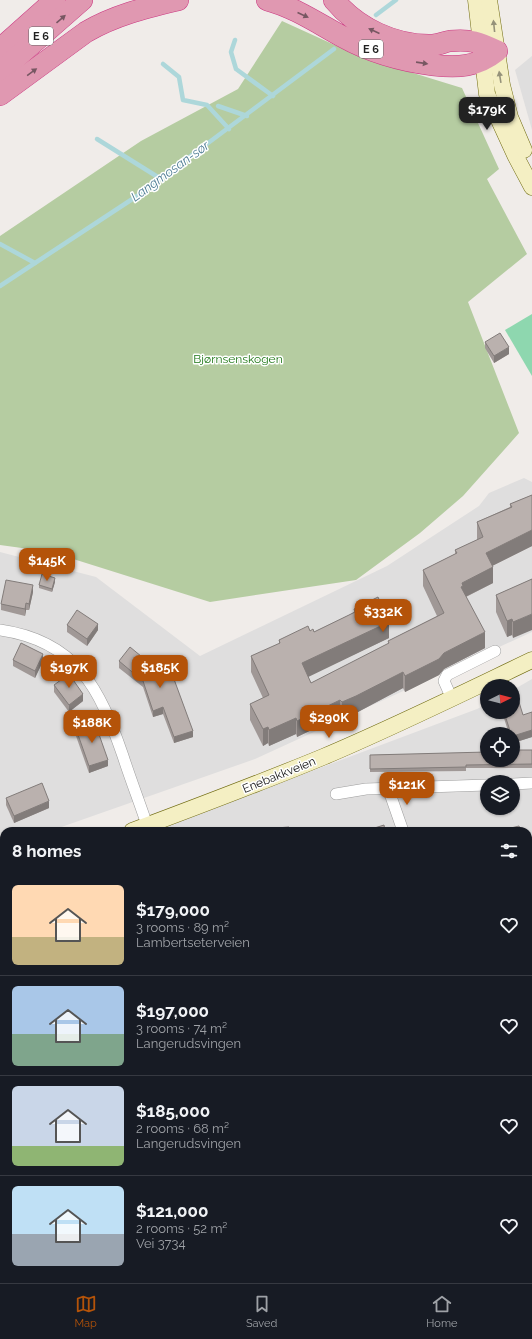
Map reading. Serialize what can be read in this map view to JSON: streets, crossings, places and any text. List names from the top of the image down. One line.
{"streets":{"highway":["E 6"],"main road":["Enebakkveien"]},"water":["Langmosan-sør"],"parks":["Bjørnsenskogen"],"north":"right","page":{"price":["$179K","$145K","$332K","$197K","$185K","$290K","$188K","$121K"],"heading":"8 homes","list":[{"name":"$179,000","note":"3 rooms · 89 m² · Lambertseterveien"},{"name":"$197,000","note":"3 rooms · 74 m² · Langerudsvingen"},{"name":"$185,000","note":"2 rooms · 68 m² · Langerudsvingen"},{"name":"$121,000","note":"2 rooms · 52 m² · Vei 3734"}],"tabs":["Map","Saved","Home"]}}
